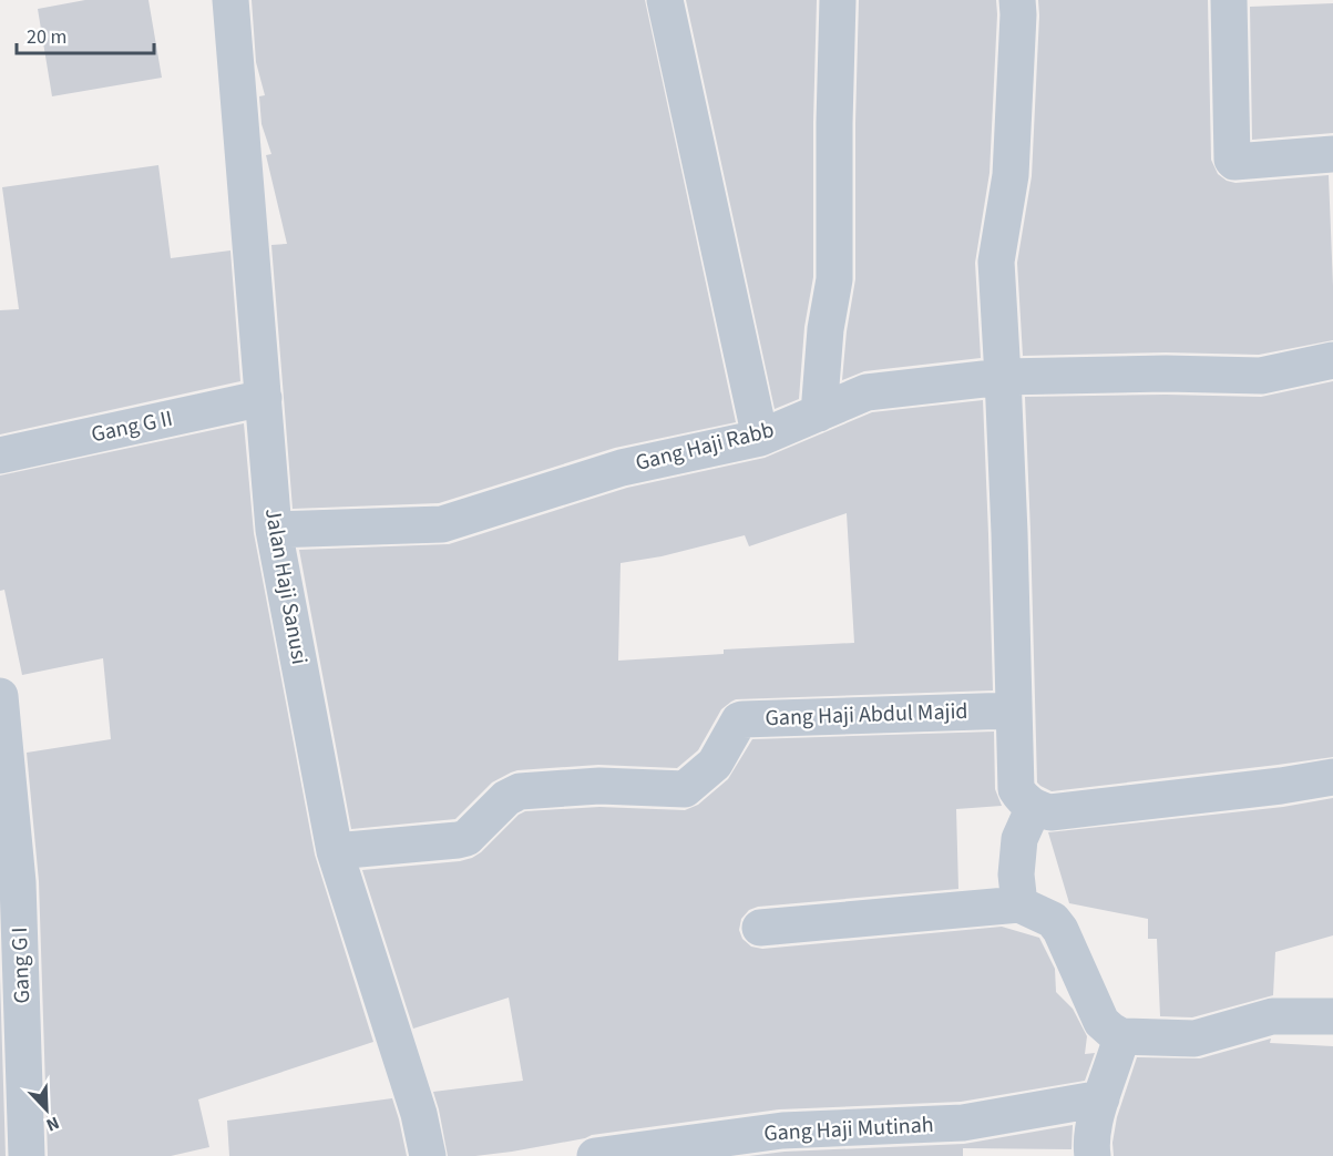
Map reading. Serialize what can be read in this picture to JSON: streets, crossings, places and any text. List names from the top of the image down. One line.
{"streets":{"street":["Gang G II","Gang Haji Rabb","Jalan Haji Sanusi","Gang Haji Abdul Majid","Gang G I","Gang Haji Mutinah"]},"crossings":[["Gang G II","Jalan Haji Sanusi"],["Gang Haji Rabb","Jalan Haji Sanusi"],["Jalan Haji Sanusi","Gang Haji Abdul Majid"]],"scale_bar":"20 m","north":"bottom right"}
